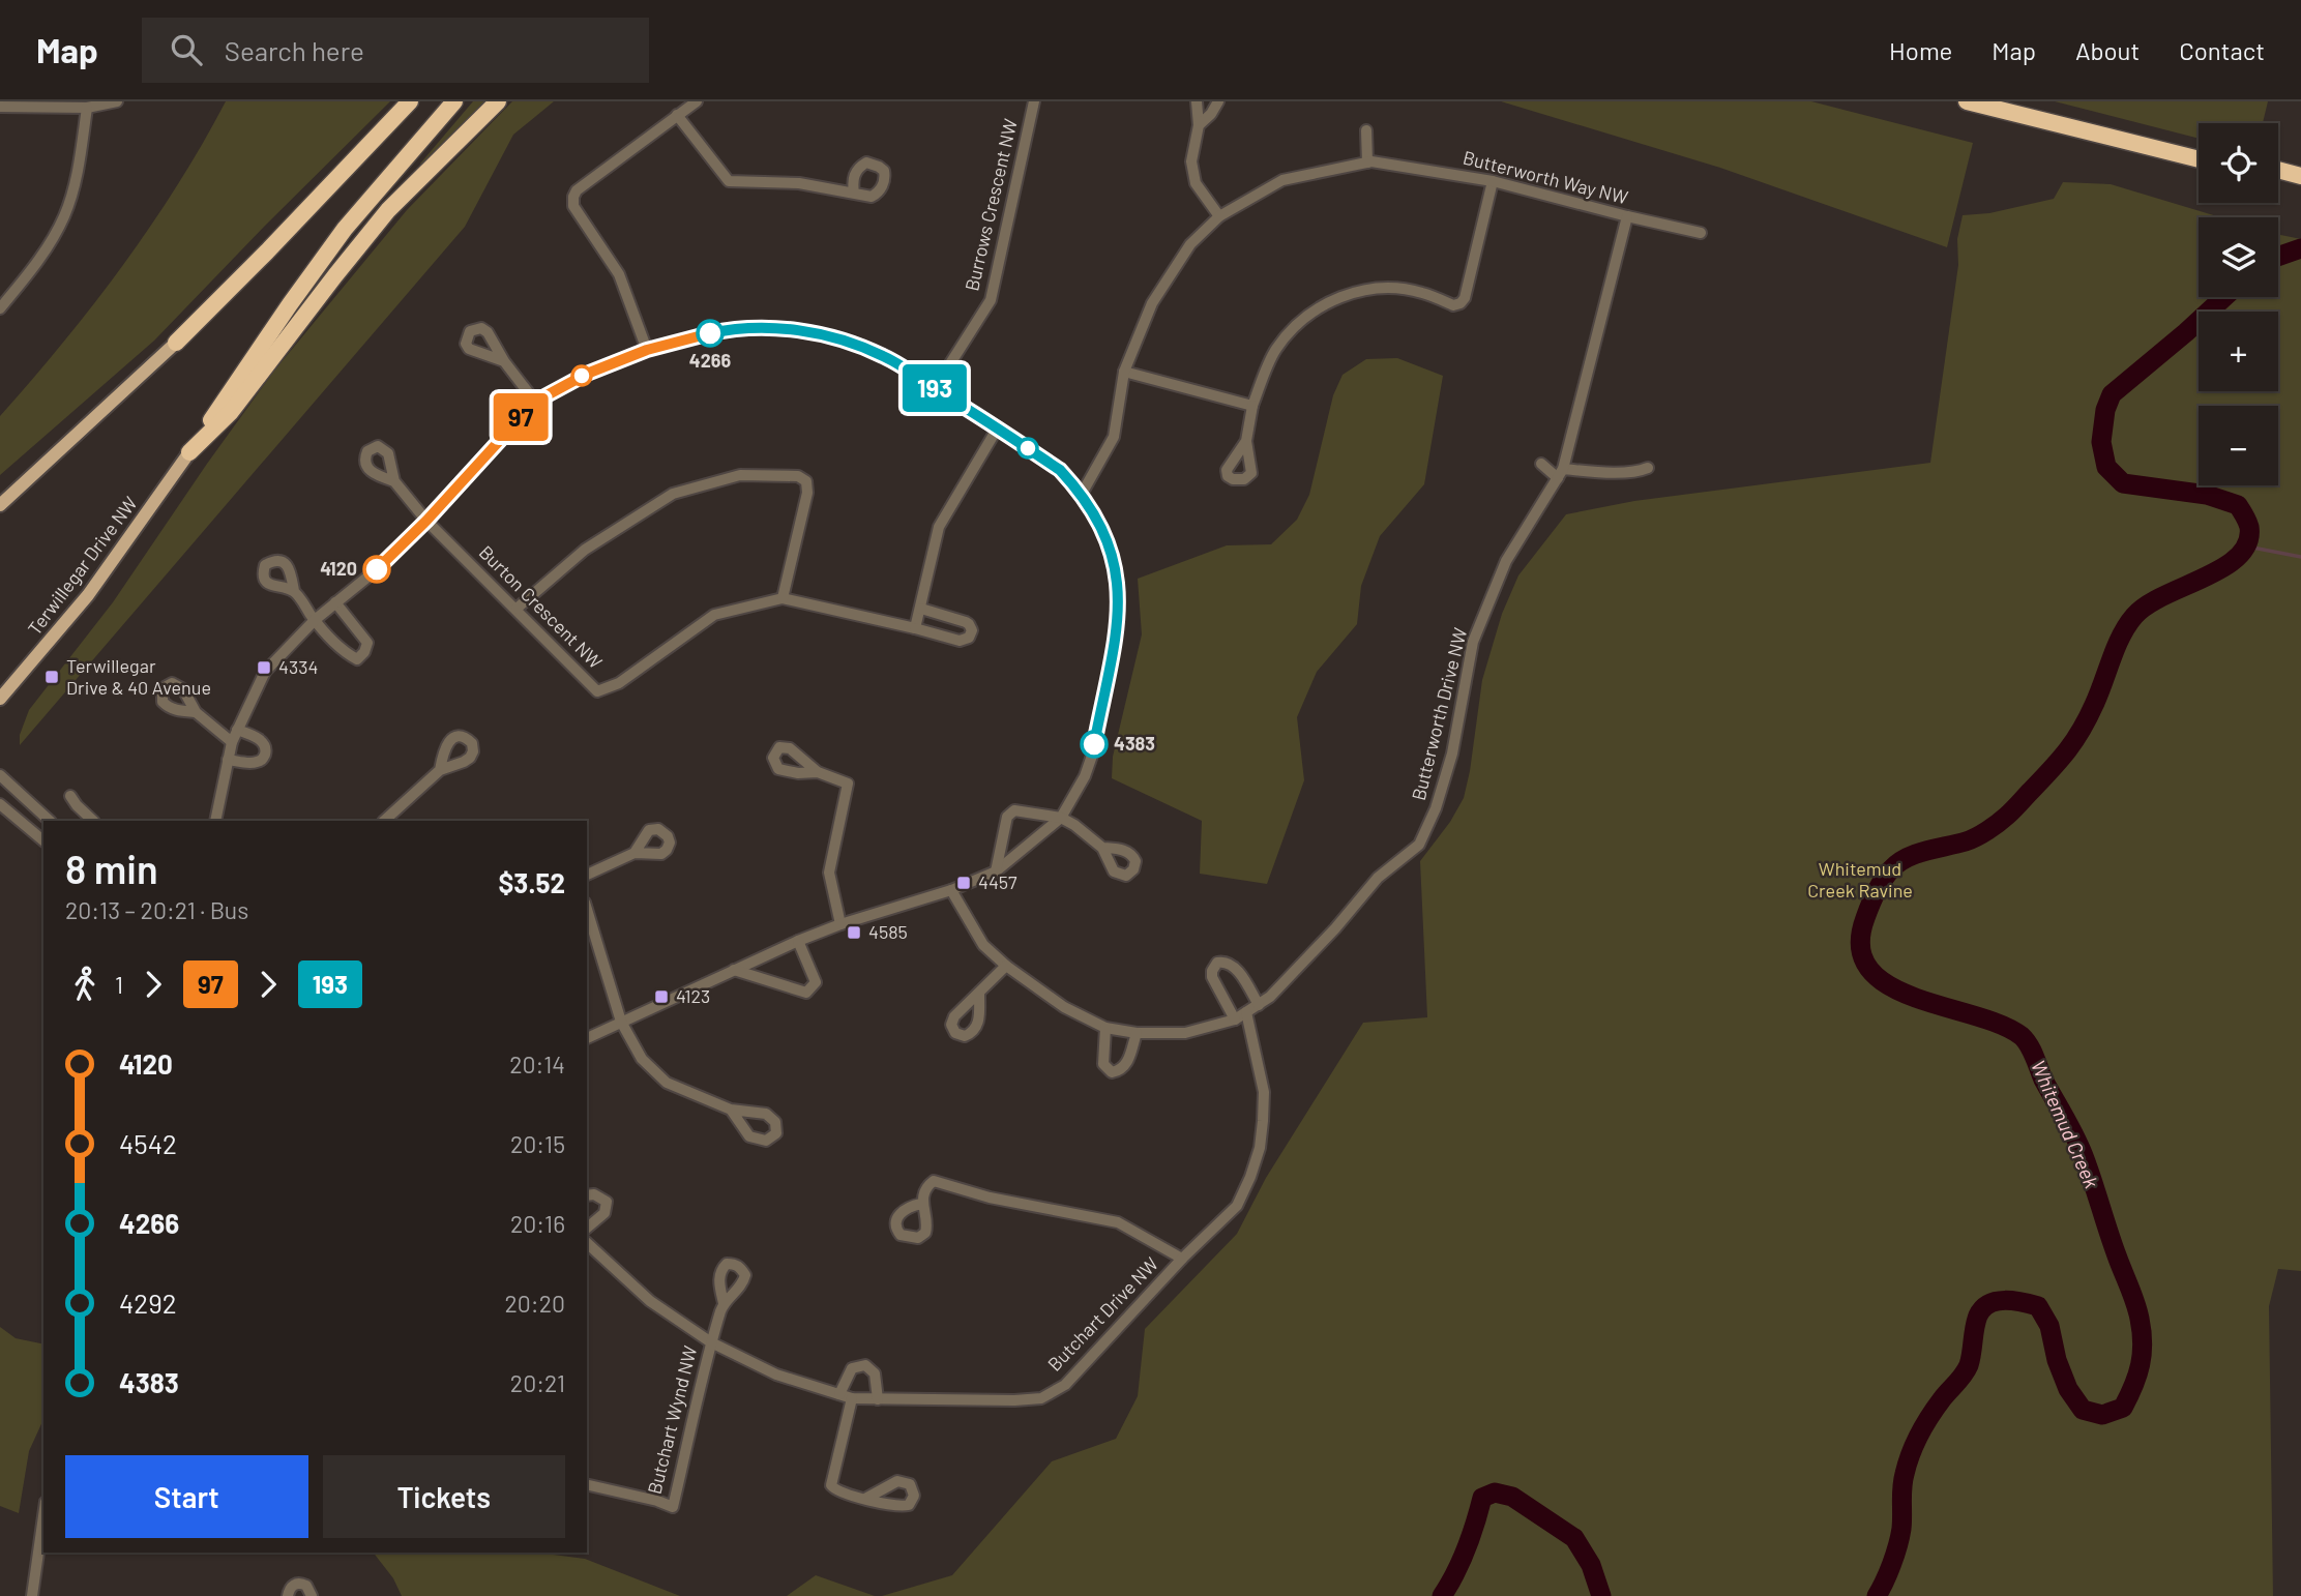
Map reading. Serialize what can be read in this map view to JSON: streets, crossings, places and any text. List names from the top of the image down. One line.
{"streets":{"main road":["Terwillegar Drive NW"],"street":["Butterworth Way NW","Burrows Crescent NW","Burton Crescent NW","Butterworth Drive NW","Butchart Drive NW","Butchart Wynd NW"]},"crossings":[["Butterworth Way NW","Butterworth Drive NW"],["Butterworth Drive NW","Butchart Drive NW"],["Butchart Drive NW","Butchart Wynd NW"]],"water":["Whitemud Creek"],"parks":["Whitemud Creek Ravine"],"places":{"other":["4266","4120","4383"],"transit":["4334","Terwillegar Drive & 40 Avenue","4457","4585","4123"]},"lines":["bus line 193","bus line 97"],"page":{"header":"Map","search":"Search here","nav":["Home","Map","About","Contact"],"on_map":["97","193"],"map_buttons":["+","−"],"heading":["8 min","20:13 – 20:21 · Bus","$3.52"],"legs":["1","97","193"],"list":[{"name":"4120","value":"20:14"},{"name":"4542","value":"20:15"},{"name":"4266","value":"20:16"},{"name":"4292","value":"20:20"},{"name":"4383","value":"20:21"}],"buttons":["Start","Tickets"]}}
